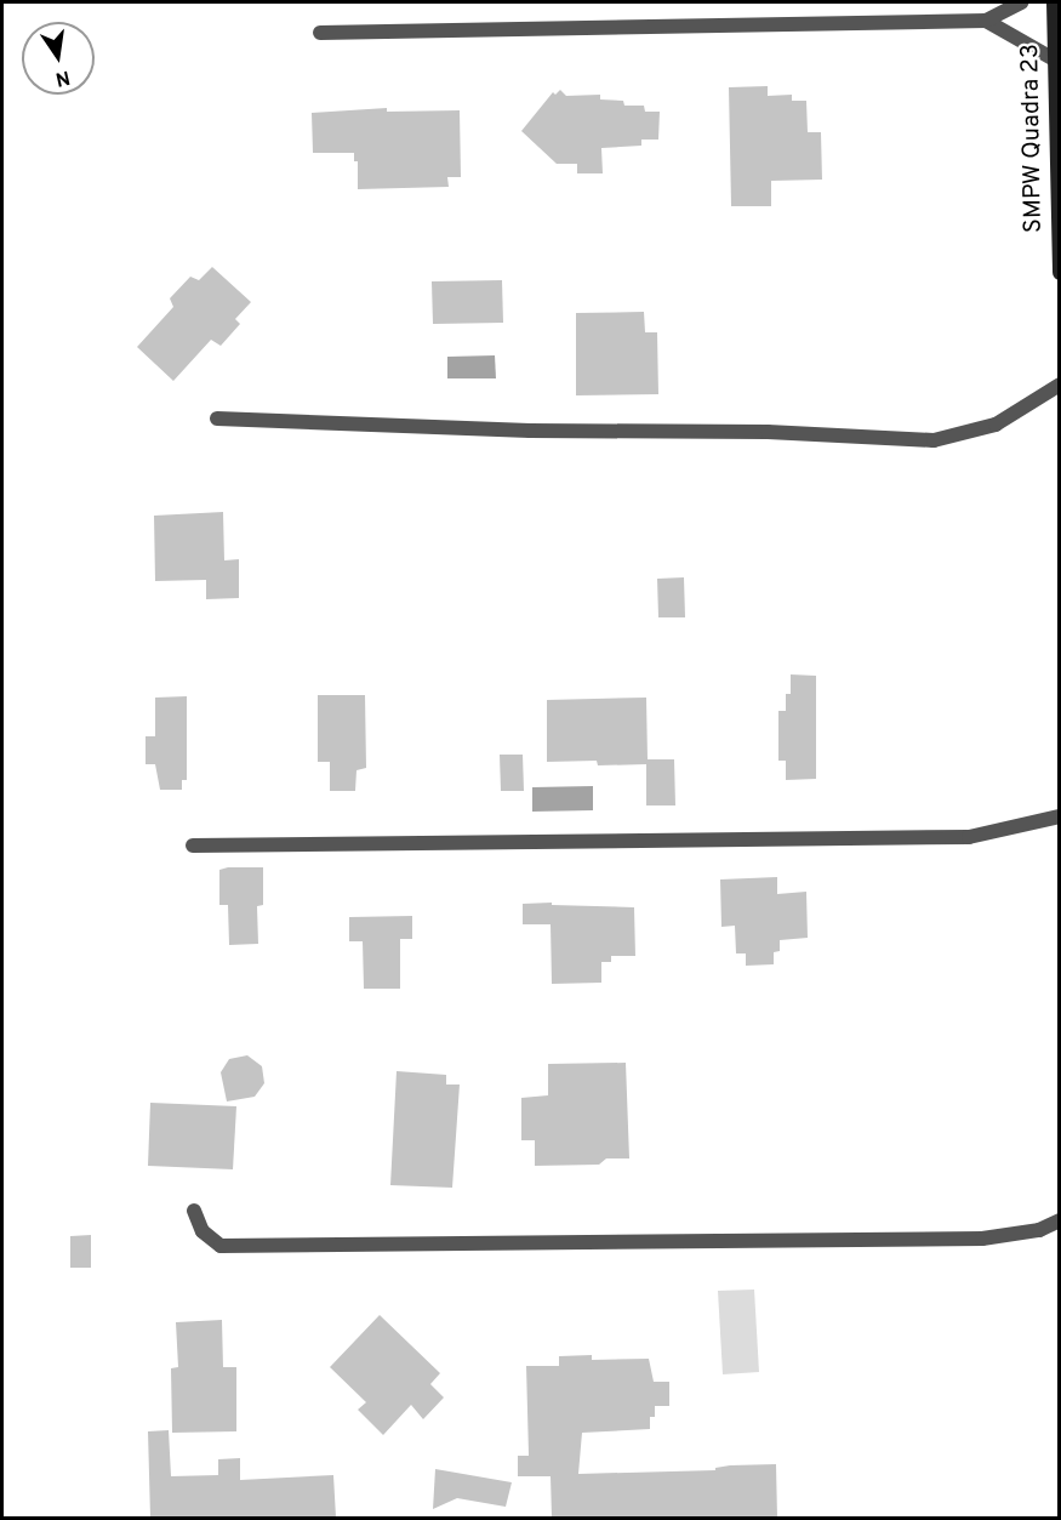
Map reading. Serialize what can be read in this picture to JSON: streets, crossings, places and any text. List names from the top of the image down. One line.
{"streets":{"street":["SMPW Quadra 23"]},"north":"bottom"}
